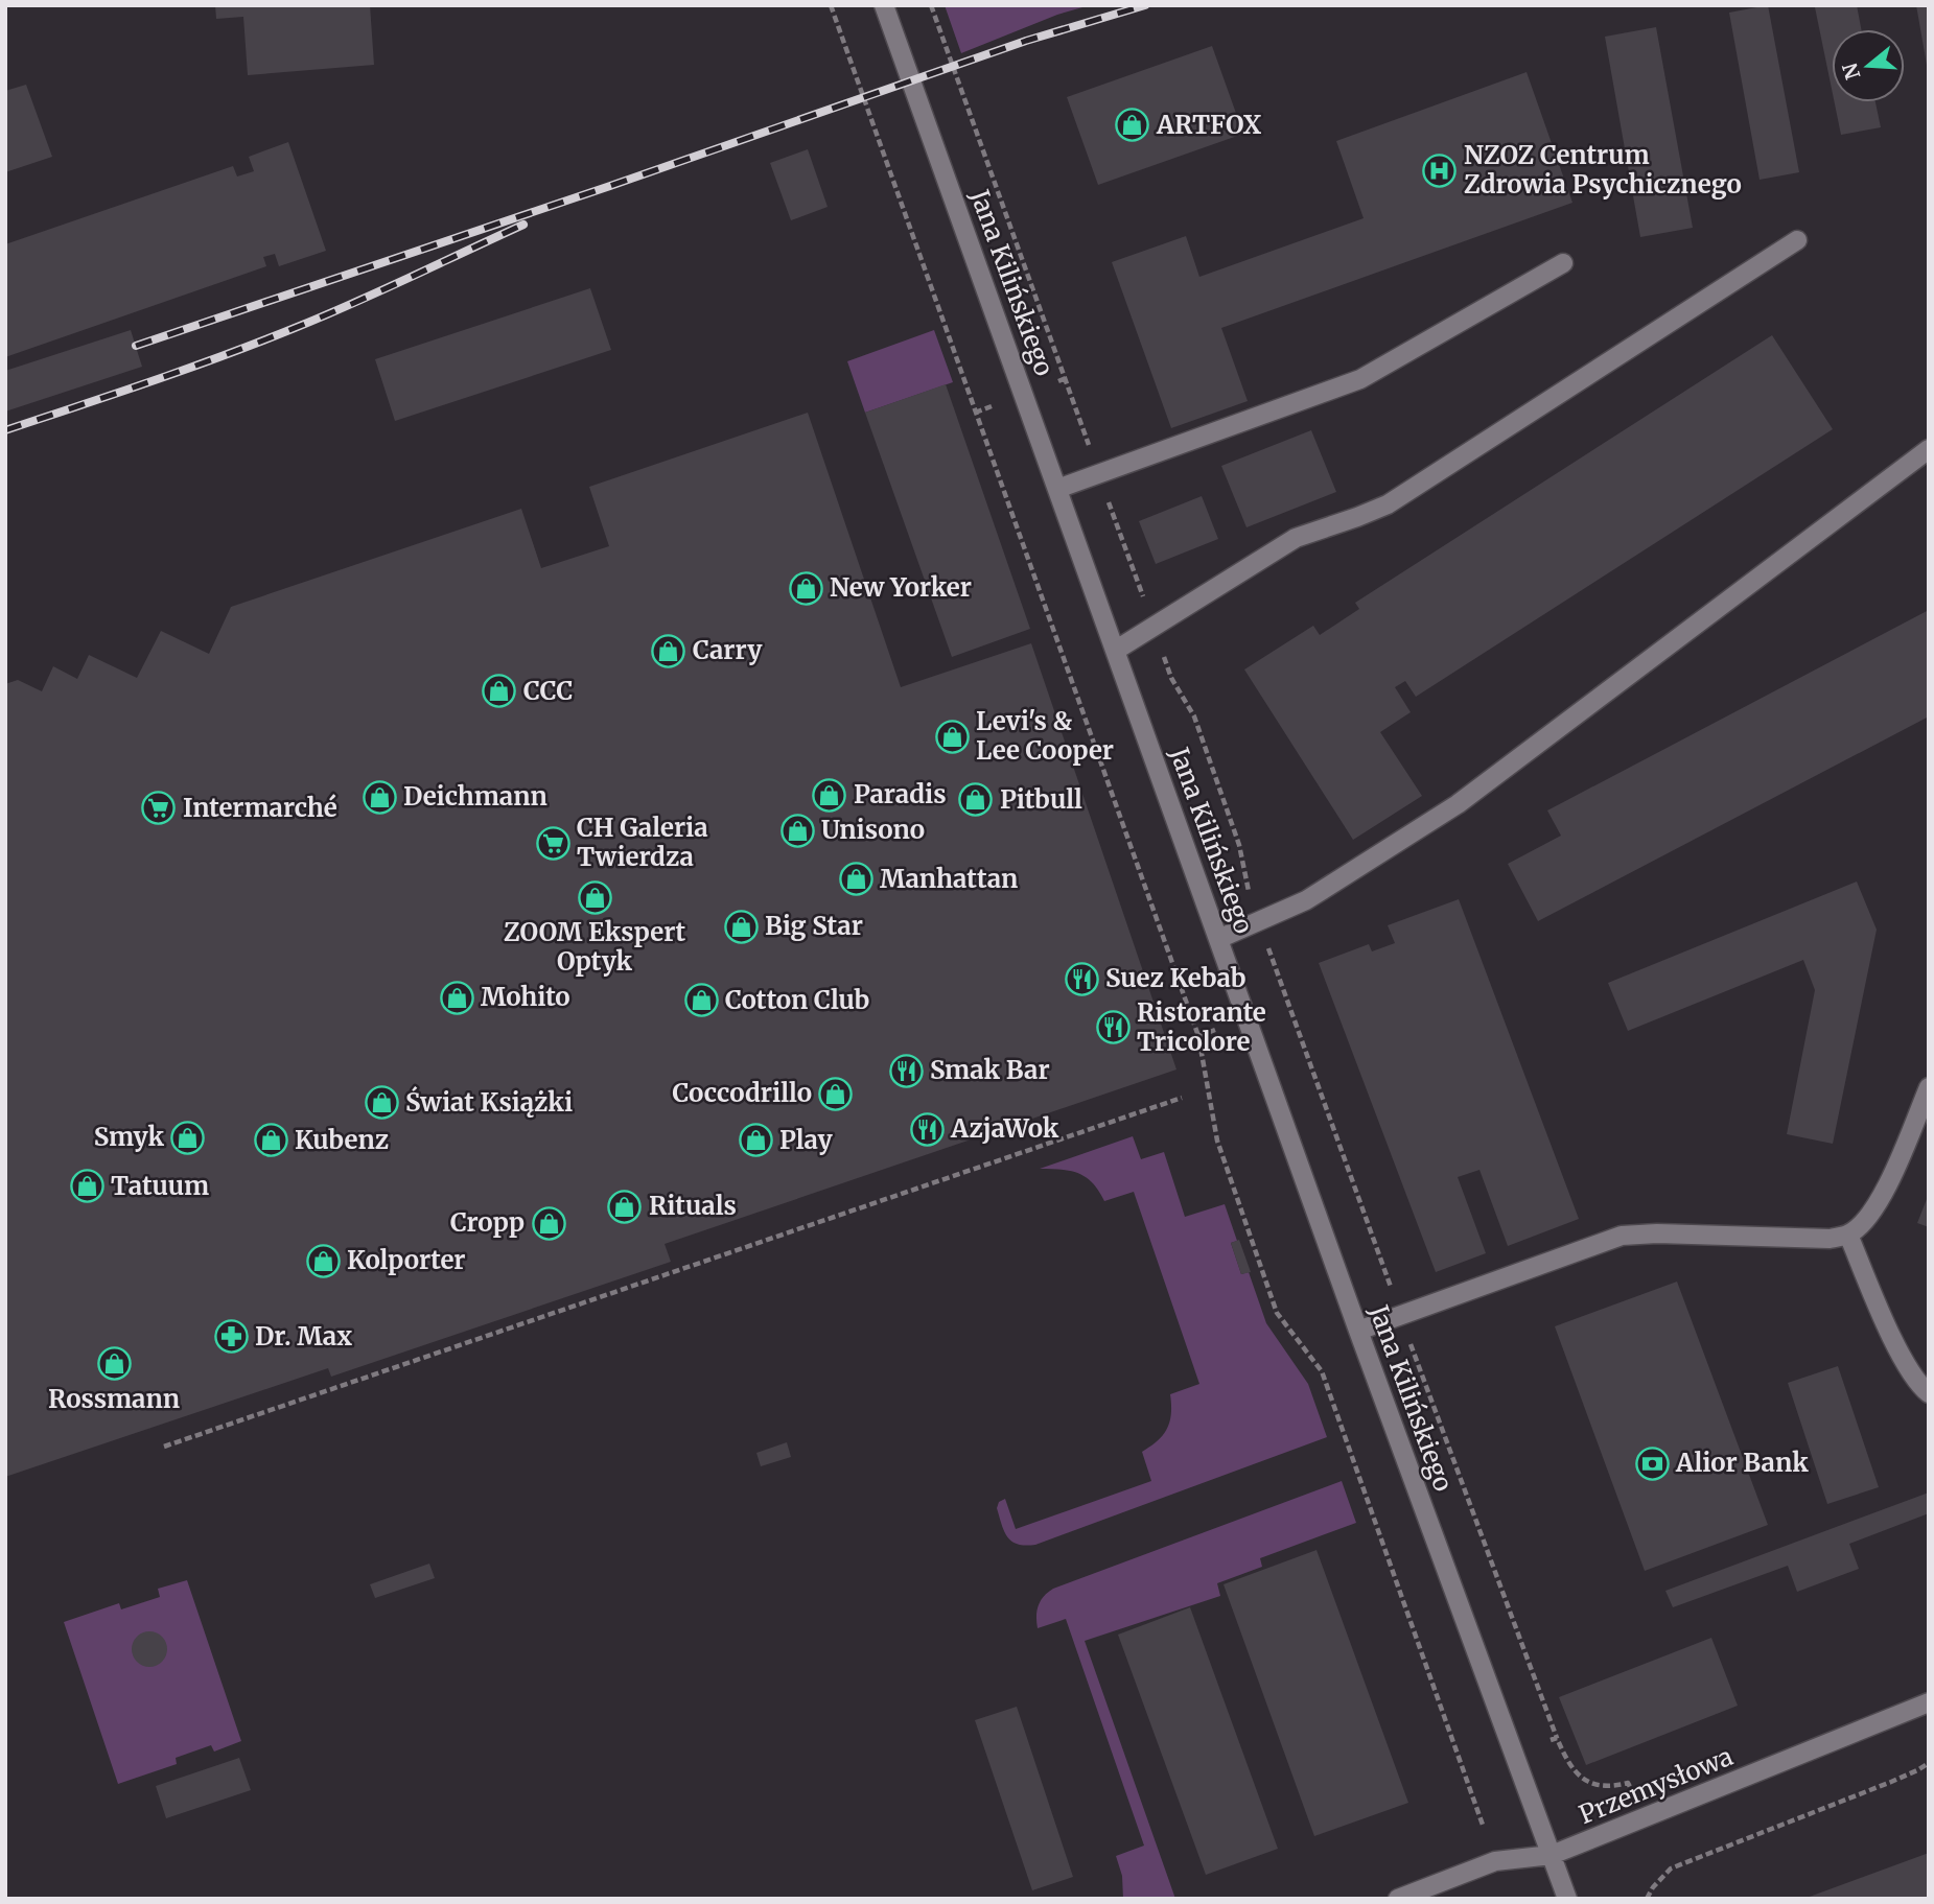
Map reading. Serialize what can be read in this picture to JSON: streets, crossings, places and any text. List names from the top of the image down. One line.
{"streets":{"street":["Jana Kilińskiego","Przemysłowa"]},"crossings":[["Jana Kilińskiego","Przemysłowa"]],"places":{"shop":["ARTFOX","New Yorker","Carry","CCC","Levi's & Lee Cooper","Paradis","Deichmann","Pitbull","Unisono","Manhattan","ZOOM Ekspert Optyk","Big Star","Mohito","Cotton Club","Coccodrillo","Świat Książki","Smyk","Kubenz","Play","Tatuum","Rituals","Cropp","Kolporter","Rossmann"],"hospital":["NZOZ Centrum Zdrowia Psychicznego"],"supermarket":["Intermarché","CH Galeria Twierdza"],"restaurant":["Suez Kebab","Ristorante Tricolore","Smak Bar","AzjaWok"],"pharmacy":["Dr. Max"],"bank":["Alior Bank"]},"north":"left"}
